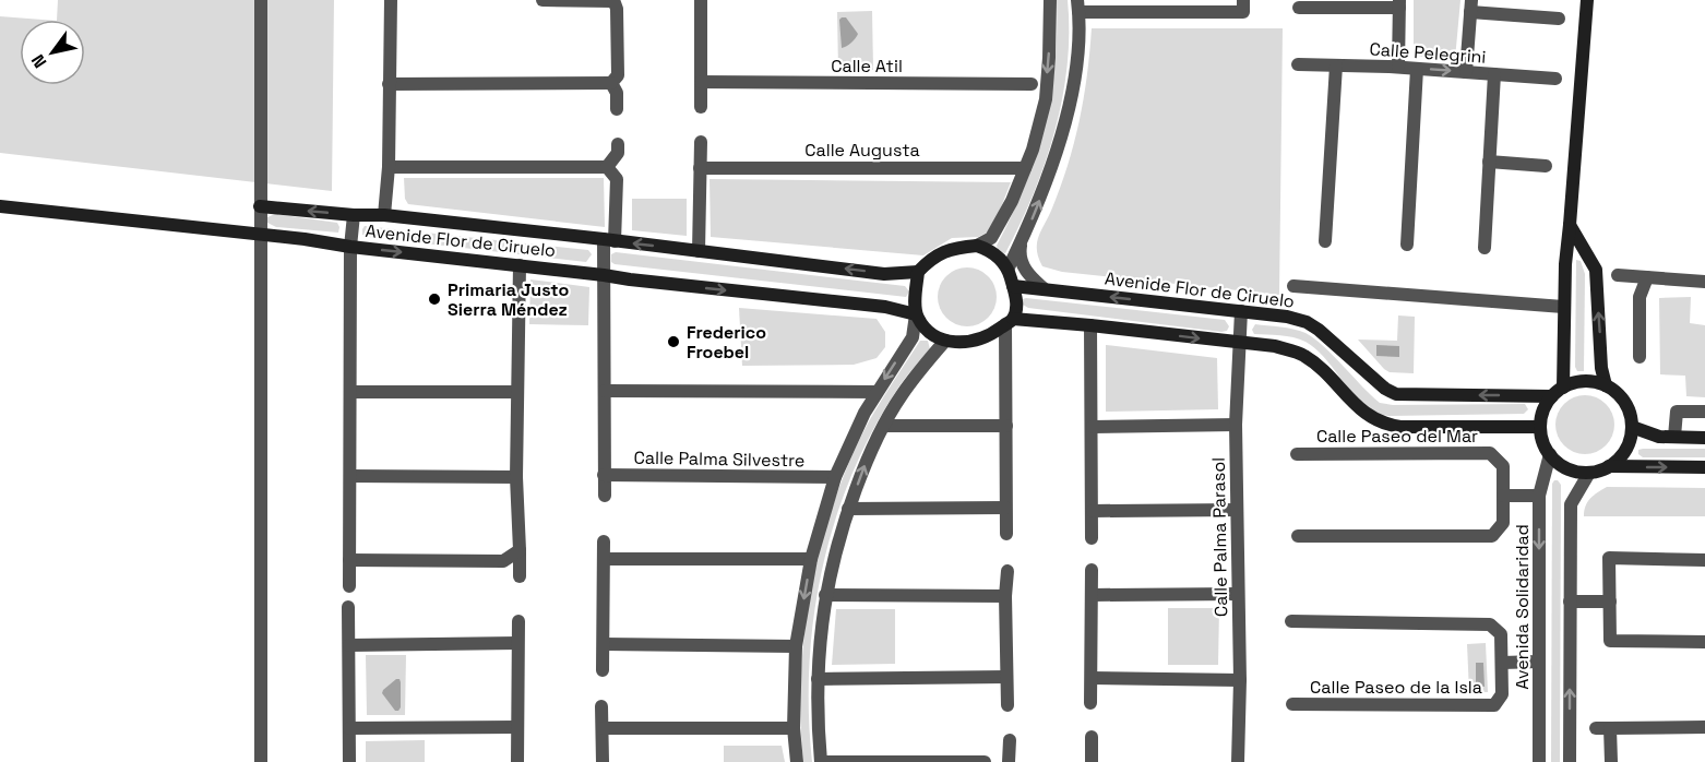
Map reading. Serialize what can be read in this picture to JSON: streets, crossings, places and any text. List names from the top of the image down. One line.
{"streets":{"main road":["Avenide Flor de Ciruelo"],"street":["Calle Pelegrini","Calle Atil","Calle Augusta","Calle Paseo del Mar","Calle Palma Silvestre","Calle Palma Parasol","Avenida Solidaridad","Calle Paseo de la Isla"]},"crossings":[["Avenide Flor de Ciruelo","Calle Palma Parasol"],["Avenide Flor de Ciruelo","Avenida Solidaridad"],["Avenida Solidaridad","Calle Paseo de la Isla"]],"places":["Primaria Justo Sierra Méndez","Frederico Froebel"],"north":"bottom left"}
